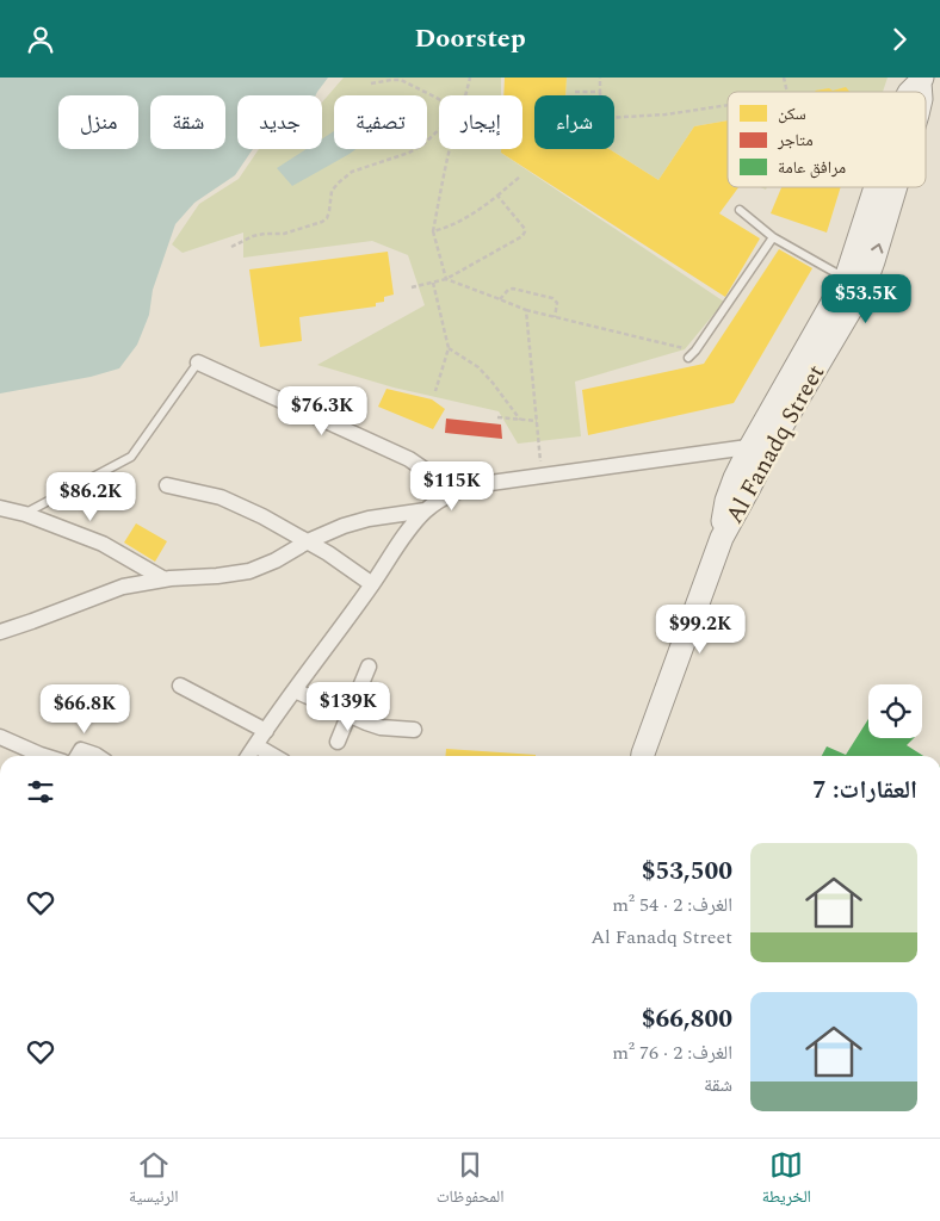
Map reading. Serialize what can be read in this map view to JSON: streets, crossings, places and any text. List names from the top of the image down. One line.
{"streets":{"street":["Al Fanadq Street"]},"legend":["سكن","متاجر","مرافق عامة"],"page":{"header":"Doorstep","chip":["شراء","إيجار","تصفية","جديد","شقة","منزل"],"price":["$53.5K","$76.3K","$115K","$86.2K","$99.2K","$139K","$66.8K"],"heading":"العقارات: 7","list":[{"name":"$53,500","note":"الغرف: 2 · 54 m² · Al Fanadq Street"},{"name":"$66,800","note":"الغرف: 2 · 76 m² · شقة"}],"tabs":["الخريطة","المحفوظات","الرئيسية"]}}
